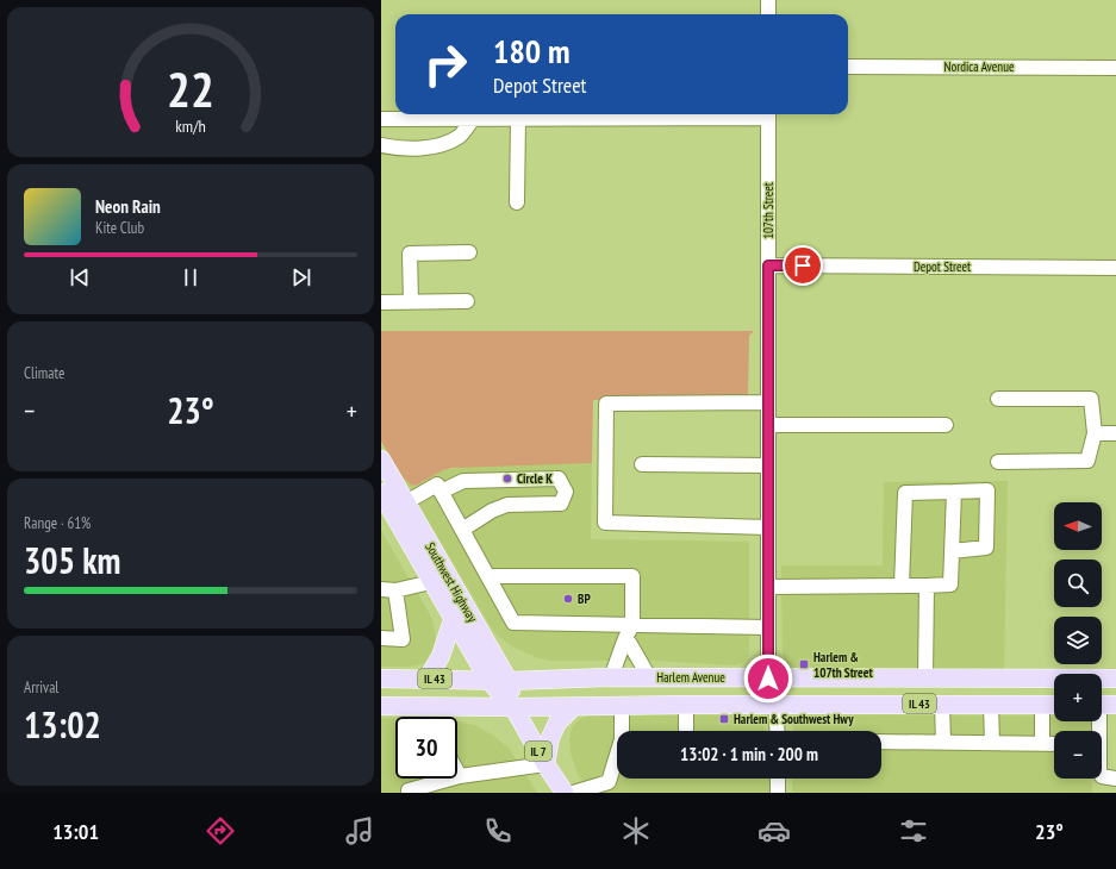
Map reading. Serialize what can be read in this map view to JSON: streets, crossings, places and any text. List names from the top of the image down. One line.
{"streets":{"main road":["Southwest Highway","Harlem Avenue","IL 43","IL 7"],"street":["Nordica Avenue","107th Street","Depot Street"]},"crossings":[["107th Street","Depot Street"],["107th Street","Harlem Avenue"],["Southwest Highway","Harlem Avenue"]],"places":{"other":["Circle K","BP"],"transit":["Harlem & 107th Street","Harlem & Southwest Hwy"]},"north":"left","page":{"turn":["180 m","Depot Street"],"song":["Neon Rain","Kite Club"],"tile":["Climate",["Range · 61%","305 km"],["Arrival","13:02"]],"heat":["−","23°","+"],"map_buttons":["+","−"],"limit":"30","trip":"13:02 · 1 min · 200 m","tabs":["13:01","23°"],"gauge":["22","km/h"]}}
